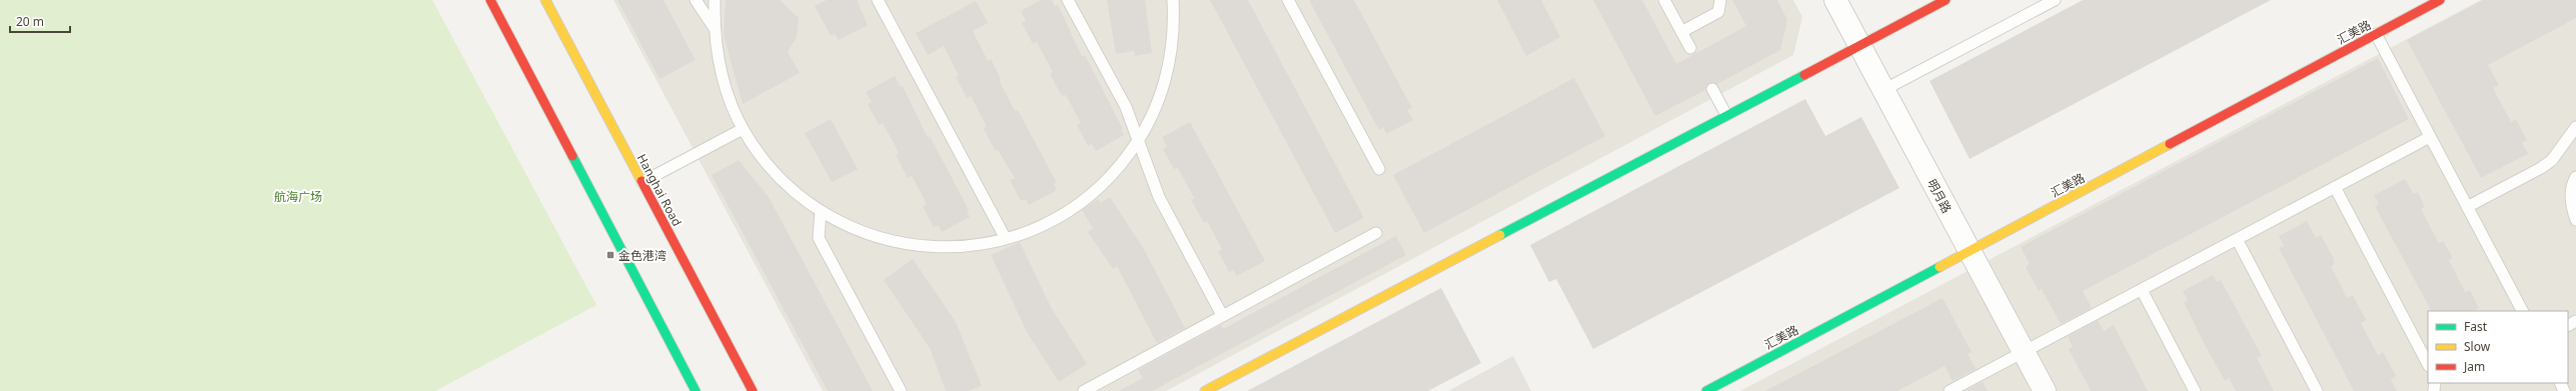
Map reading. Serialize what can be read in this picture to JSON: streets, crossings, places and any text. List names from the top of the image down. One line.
{"streets":{"street":["汇美路","Hanghai Road","明月路"]},"crossings":[["汇美路","明月路"]],"parks":["航海广场"],"places":{"transit":["金色港湾"]},"legend":["Fast","Slow","Jam"],"scale_bar":"20 m"}
